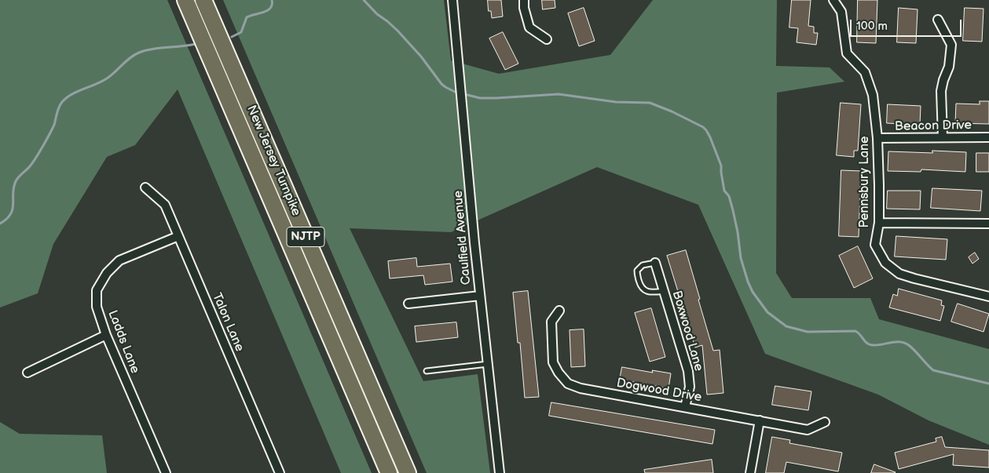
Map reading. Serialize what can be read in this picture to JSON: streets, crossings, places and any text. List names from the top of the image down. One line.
{"streets":{"highway":["New Jersey Turnpike","NJTP"],"street":["Beacon Drive","Pennsbury Lane","Caulfield Avenue","Talon Lane","Boxwood Lane","Ladds Lane","Dogwood Drive"]},"crossings":[["Beacon Drive","Pennsbury Lane"],["Talon Lane","Ladds Lane"],["Boxwood Lane","Dogwood Drive"]],"scale_bar":"100 m"}
